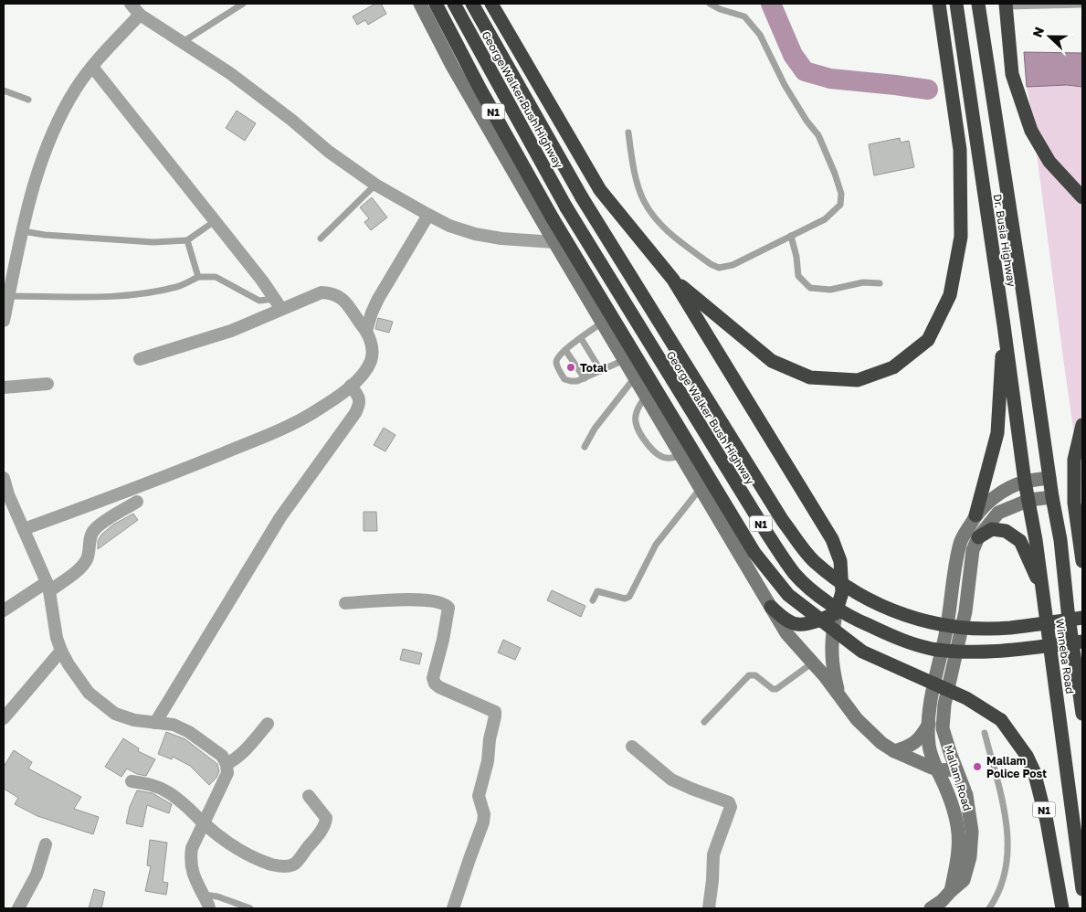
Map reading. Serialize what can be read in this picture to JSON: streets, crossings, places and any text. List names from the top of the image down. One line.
{"streets":{"highway":["George Walker Bush Highway","N1","Dr. Busia Highway","Winneba Road"],"street":["Mallam Road"]},"crossings":[["Dr. Busia Highway","Winneba Road"]],"places":["Total","Mallam Police Post"],"north":"left"}
